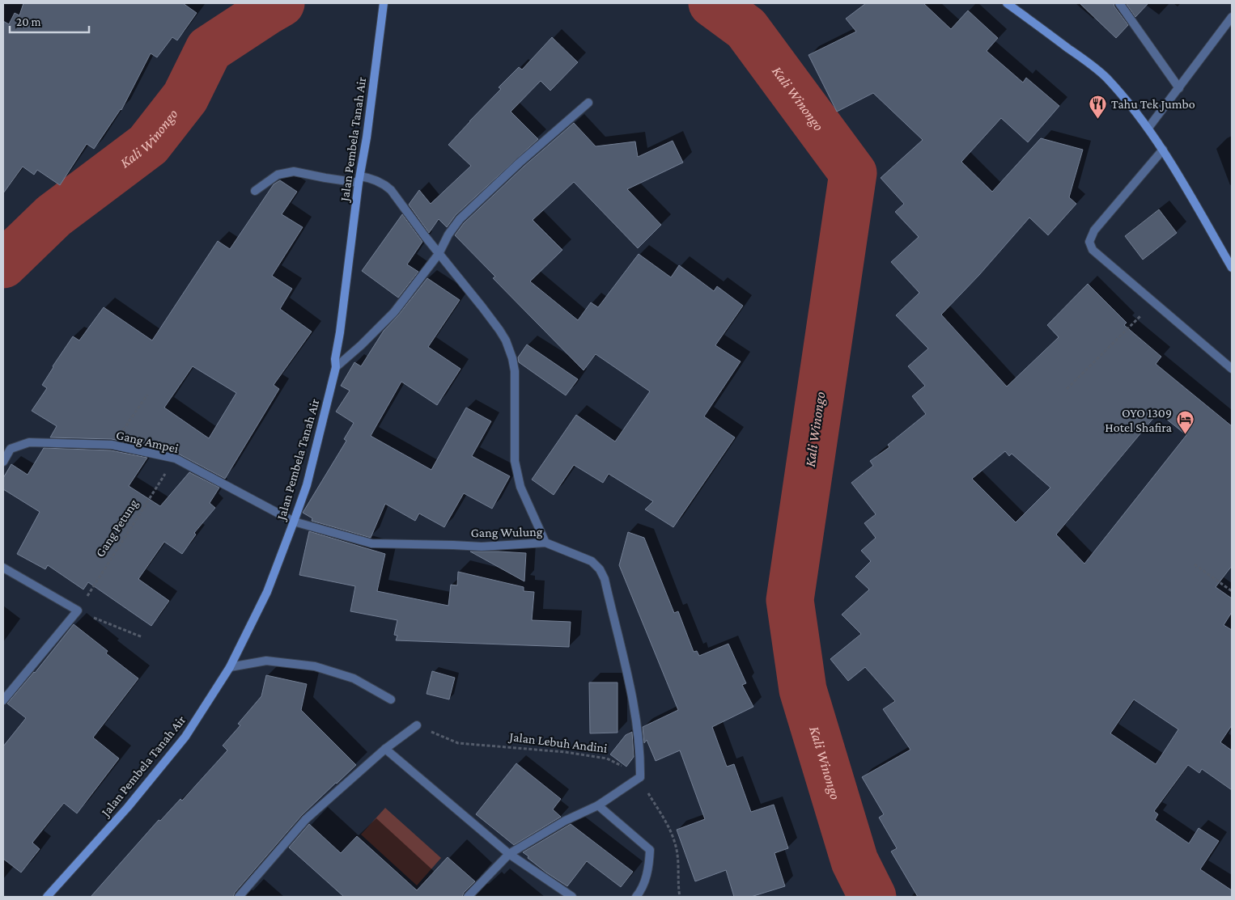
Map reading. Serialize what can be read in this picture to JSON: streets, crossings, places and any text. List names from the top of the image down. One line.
{"streets":{"main road":["Jalan Pembela Tanah Air"],"street":["Gang Ampei","Gang Wulung"],"path":["Gang Petung","Jalan Lebuh Andini"]},"crossings":[["Jalan Pembela Tanah Air","Gang Ampei"],["Jalan Pembela Tanah Air","Gang Wulung"],["Gang Ampei","Gang Petung"],["Gang Ampei","Gang Wulung"],["Gang Wulung","Jalan Lebuh Andini"]],"water":["Kali Winongo"],"places":{"restaurant":["Tahu Tek Jumbo"],"hotel":["OYO 1309 Hotel Shafira"]},"scale_bar":"20 m"}
